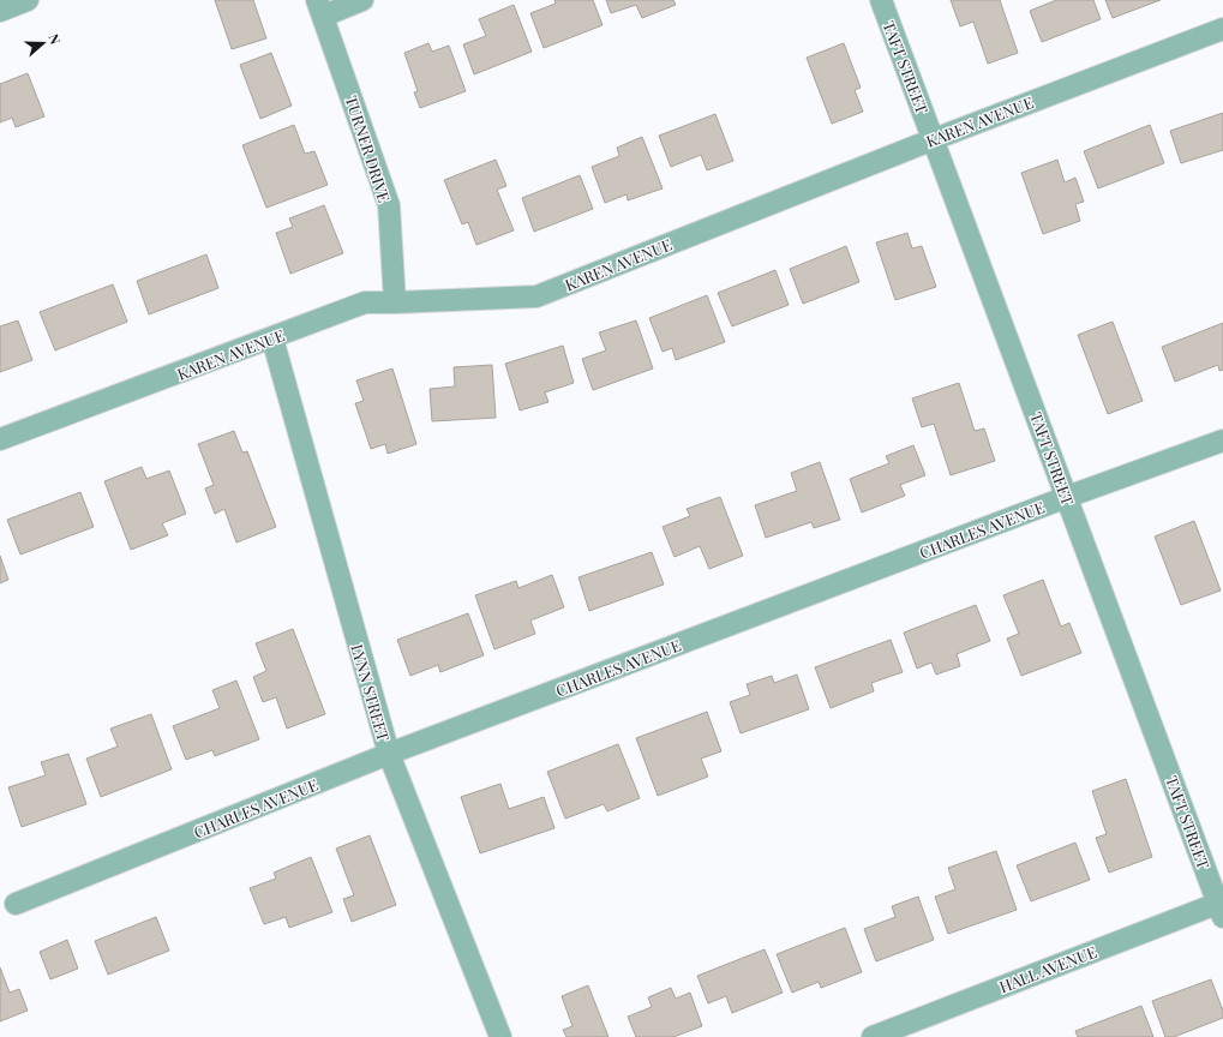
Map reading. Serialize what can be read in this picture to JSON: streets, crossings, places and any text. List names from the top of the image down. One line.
{"streets":{"street":["TAFT STREET","KAREN AVENUE","TURNER DRIVE","CHARLES AVENUE","LYNN STREET","HALL AVENUE"]},"crossings":[["TAFT STREET","KAREN AVENUE"],["TAFT STREET","CHARLES AVENUE"],["TAFT STREET","HALL AVENUE"],["KAREN AVENUE","TURNER DRIVE"],["KAREN AVENUE","LYNN STREET"],["CHARLES AVENUE","LYNN STREET"]],"north":"right"}
